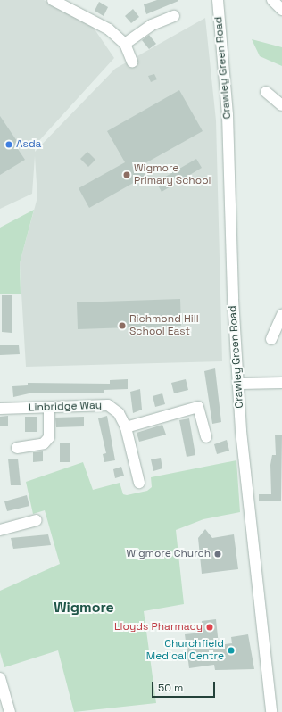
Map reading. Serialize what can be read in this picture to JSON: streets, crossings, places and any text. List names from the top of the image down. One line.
{"streets":{"street":["Crawley Green Road","Linbridge Way"]},"districts":["Wigmore"],"places":["Asda","Wigmore Primary School","Richmond Hill School East","Wigmore Church","Lloyds Pharmacy","Churchfield Medical Centre"],"scale_bar":"50 m"}
